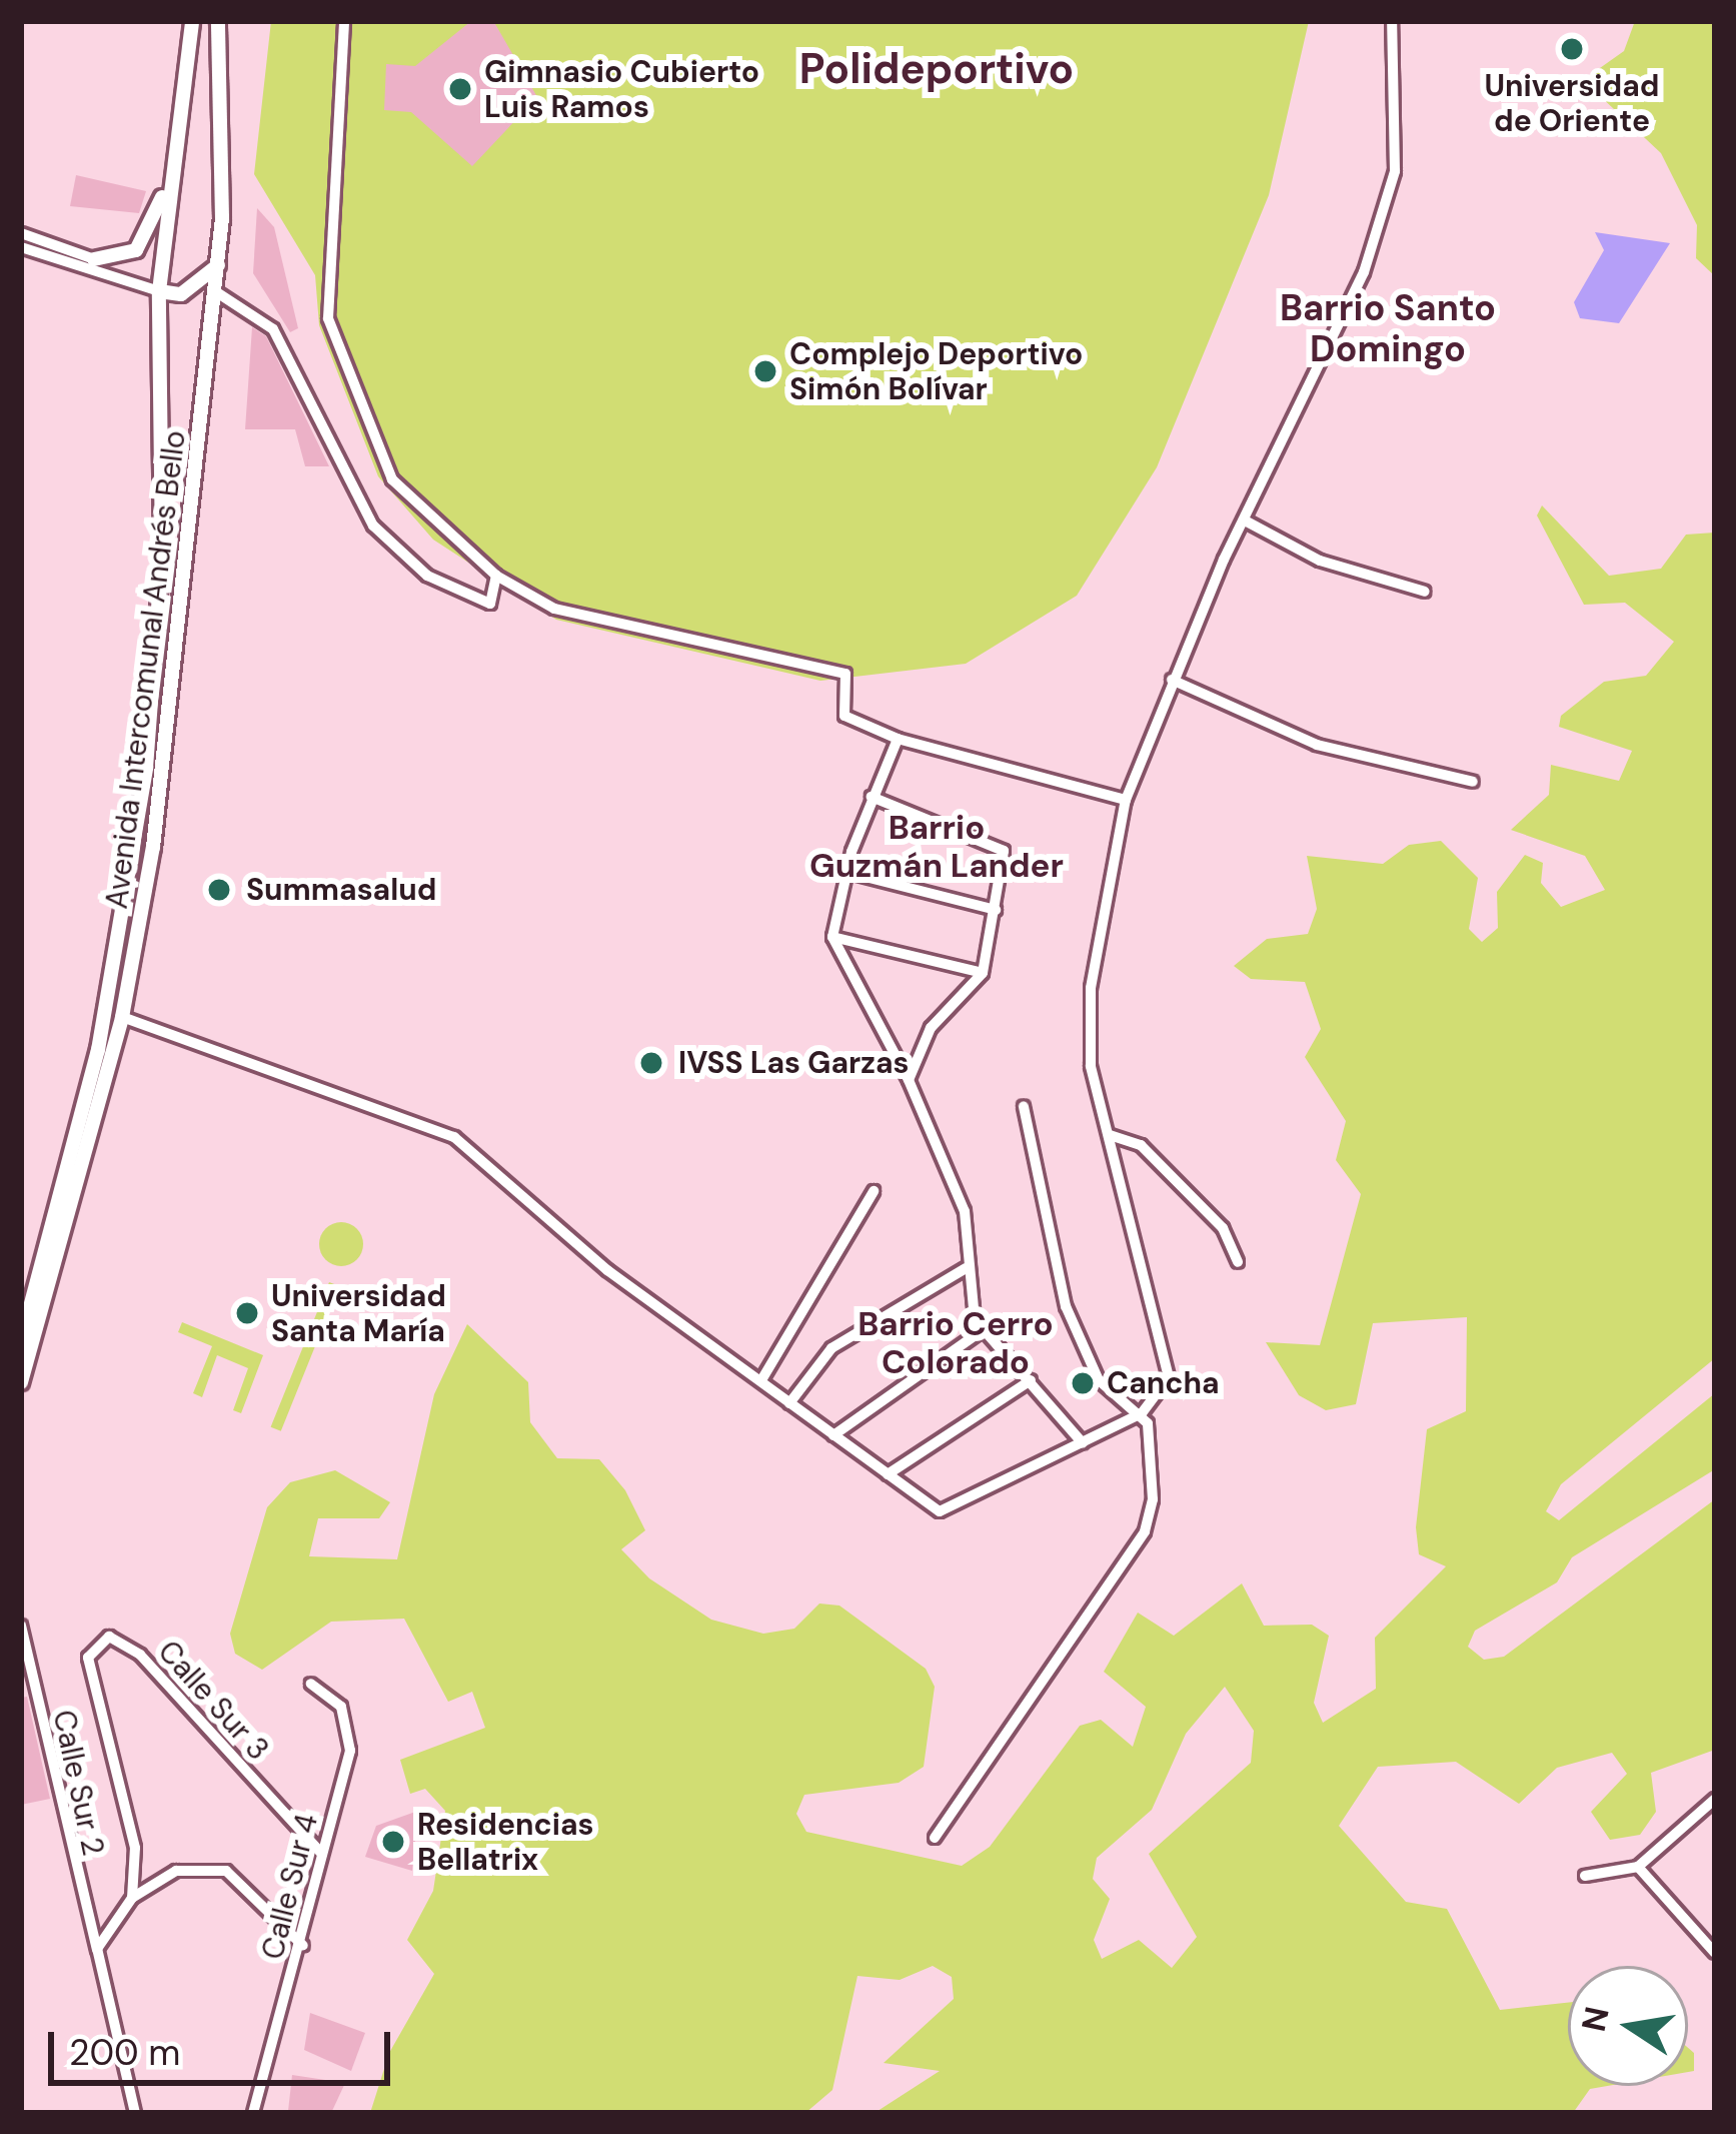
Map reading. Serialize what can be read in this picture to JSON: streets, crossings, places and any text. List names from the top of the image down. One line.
{"streets":{"main road":["Avenida Intercomunal Andrés Bello"],"street":["Calle Sur 3","Calle Sur 2","Calle Sur 4"]},"crossings":[["Calle Sur 3","Calle Sur 4"]],"districts":["Polideportivo","Barrio Santo Domingo","Barrio Guzmán Lander","Barrio Cerro Colorado"],"places":["Universidad de Oriente","Gimnasio Cubierto Luis Ramos","Complejo Deportivo Simón Bolívar","Summasalud","IVSS Las Garzas","Universidad Santa María","Cancha","Residencias Bellatrix"],"scale_bar":"200 m","north":"left"}
